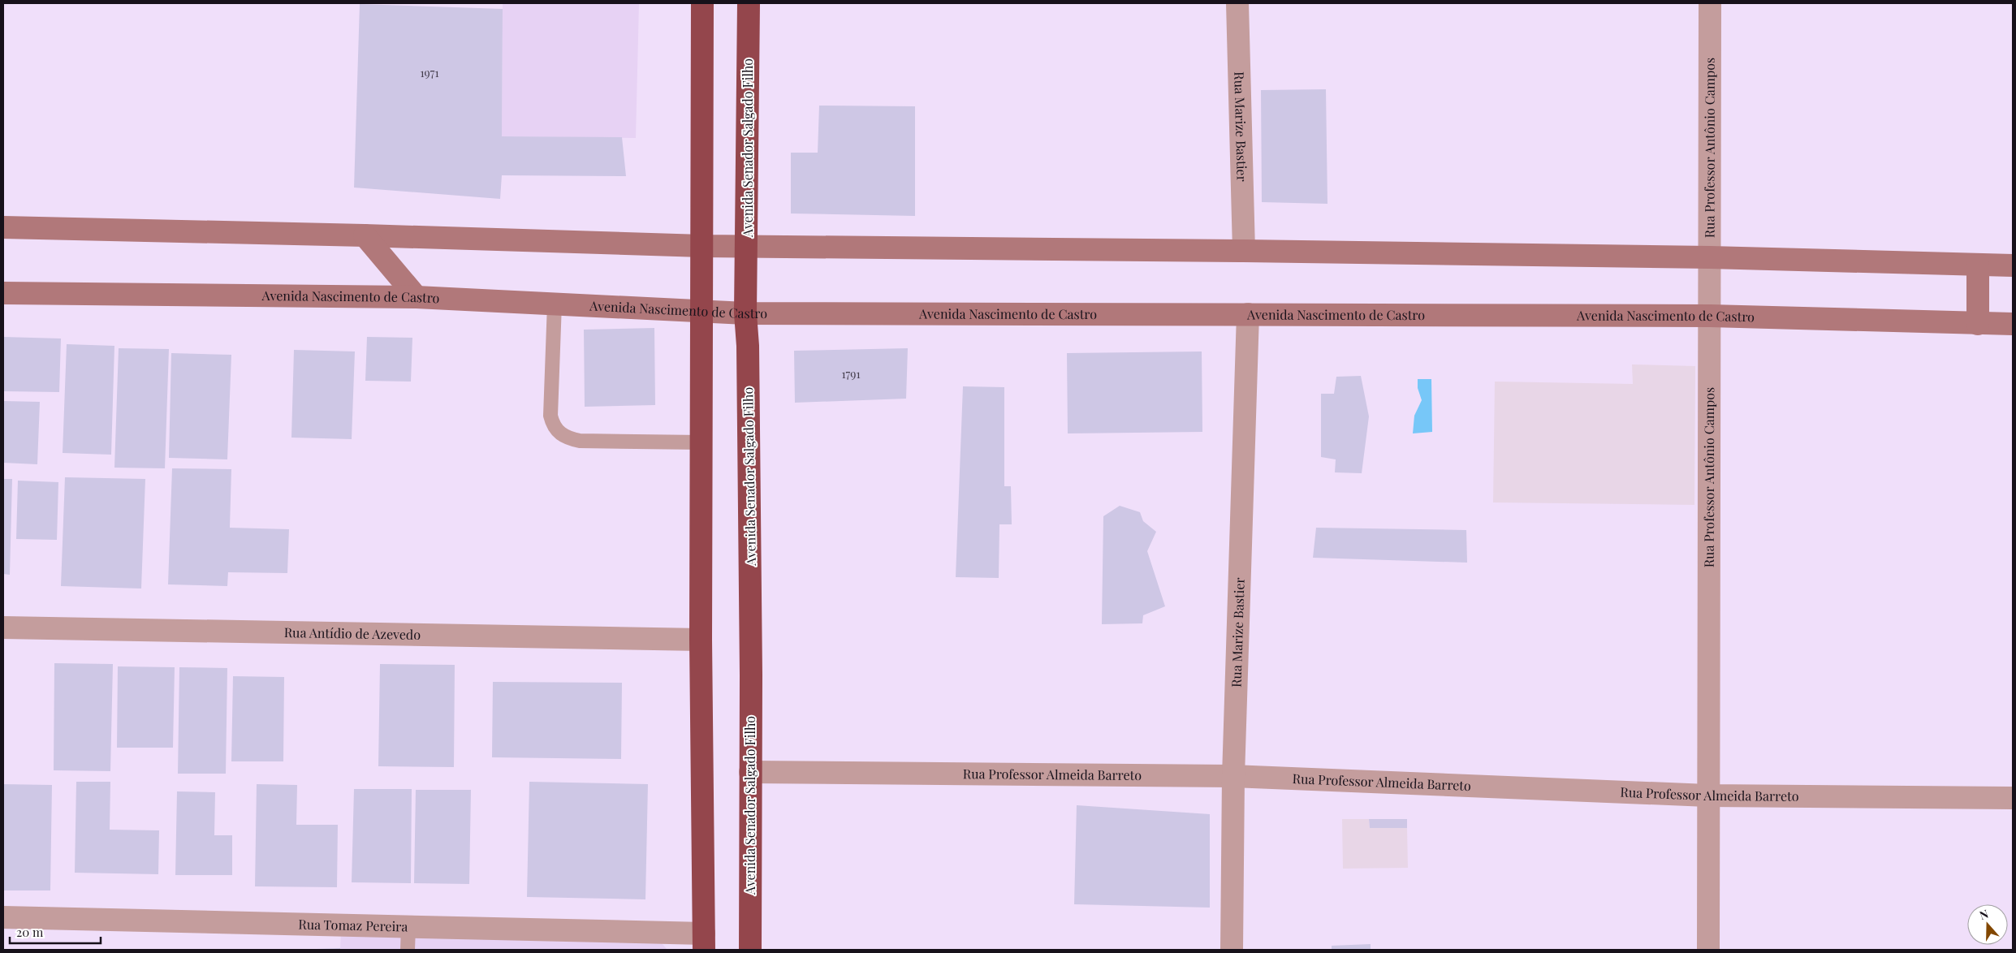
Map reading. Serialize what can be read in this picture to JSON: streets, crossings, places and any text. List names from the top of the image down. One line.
{"streets":{"highway":["Avenida Senador Salgado Filho"],"main road":["Avenida Nascimento de Castro"],"street":["Rua Marize Bastier","Rua Professor Antônio Campos","Rua Antídio de Azevedo","Rua Professor Almeida Barreto","Rua Tomaz Pereira"]},"crossings":[["Rua Marize Bastier","Avenida Nascimento de Castro"],["Rua Marize Bastier","Rua Professor Almeida Barreto"],["Avenida Senador Salgado Filho","Avenida Nascimento de Castro"],["Avenida Senador Salgado Filho","Rua Professor Almeida Barreto"],["Rua Professor Antônio Campos","Avenida Nascimento de Castro"],["Rua Professor Antônio Campos","Rua Professor Almeida Barreto"]],"house_numbers":["1971","1791"],"scale_bar":"20 m","north":"top"}
